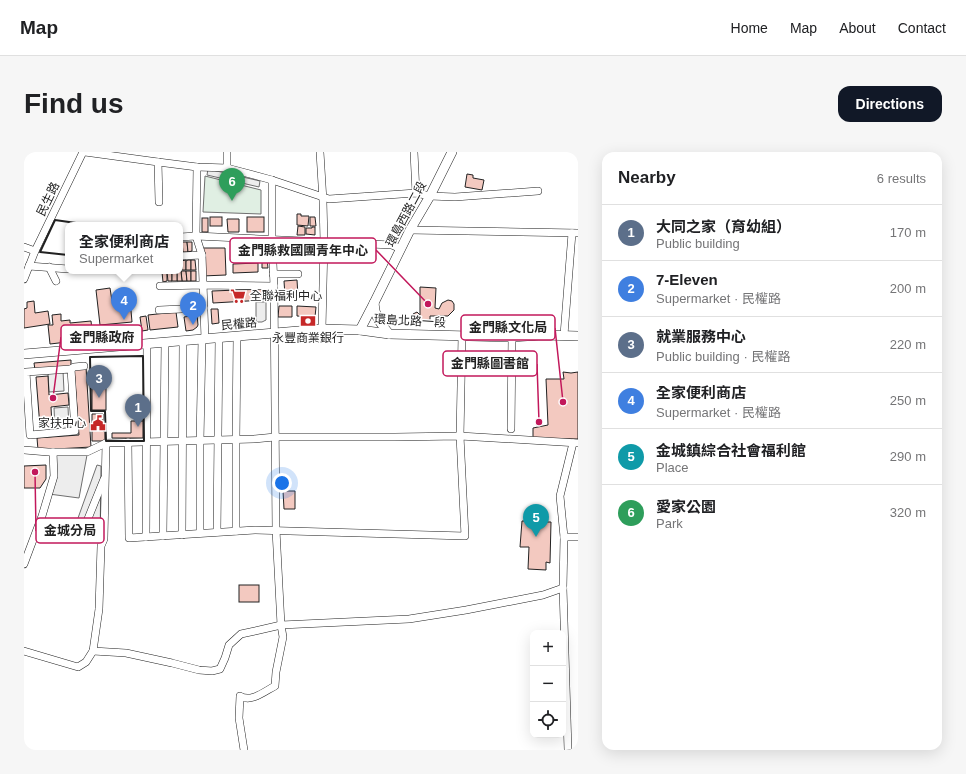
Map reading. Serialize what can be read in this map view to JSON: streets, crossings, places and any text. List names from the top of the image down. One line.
{"streets":{"main road":["環島西路二段","環島北路一段","民權路"],"street":["民生路"]},"crossings":[["環島西路二段","環島北路一段"],["環島西路二段","民權路"],["環島北路一段","民權路"]],"places":{"supermarket":["全聯福利中心"],"other":["金門縣救國團青年中心","金門縣政府","金門縣文化局","金門縣圖書館","金城分局"],"bank":["永豐商業銀行"],"public building":["家扶中心"]},"page":{"header":"Map","nav":["Home","Map","About","Contact"],"buttons":"Directions","title":"Find us","heading":["Nearby","6 results"],"pins":["6","4","2","3","1","5"],"list":[{"mark":"1","name":"大同之家（育幼組）","note":"Public building","value":"170 m"},{"mark":"2","name":"7-Eleven","note":"Supermarket · 民權路","value":"200 m"},{"mark":"3","name":"就業服務中心","note":"Public building · 民權路","value":"220 m"},{"mark":"4","name":"全家便利商店","note":"Supermarket · 民權路","value":"250 m"},{"mark":"5","name":"金城鎮綜合社會福利館","note":"Place","value":"290 m"},{"mark":"6","name":"愛家公園","note":"Park","value":"320 m"}],"popup":["全家便利商店","Supermarket"],"map_buttons":["+","−"]}}
